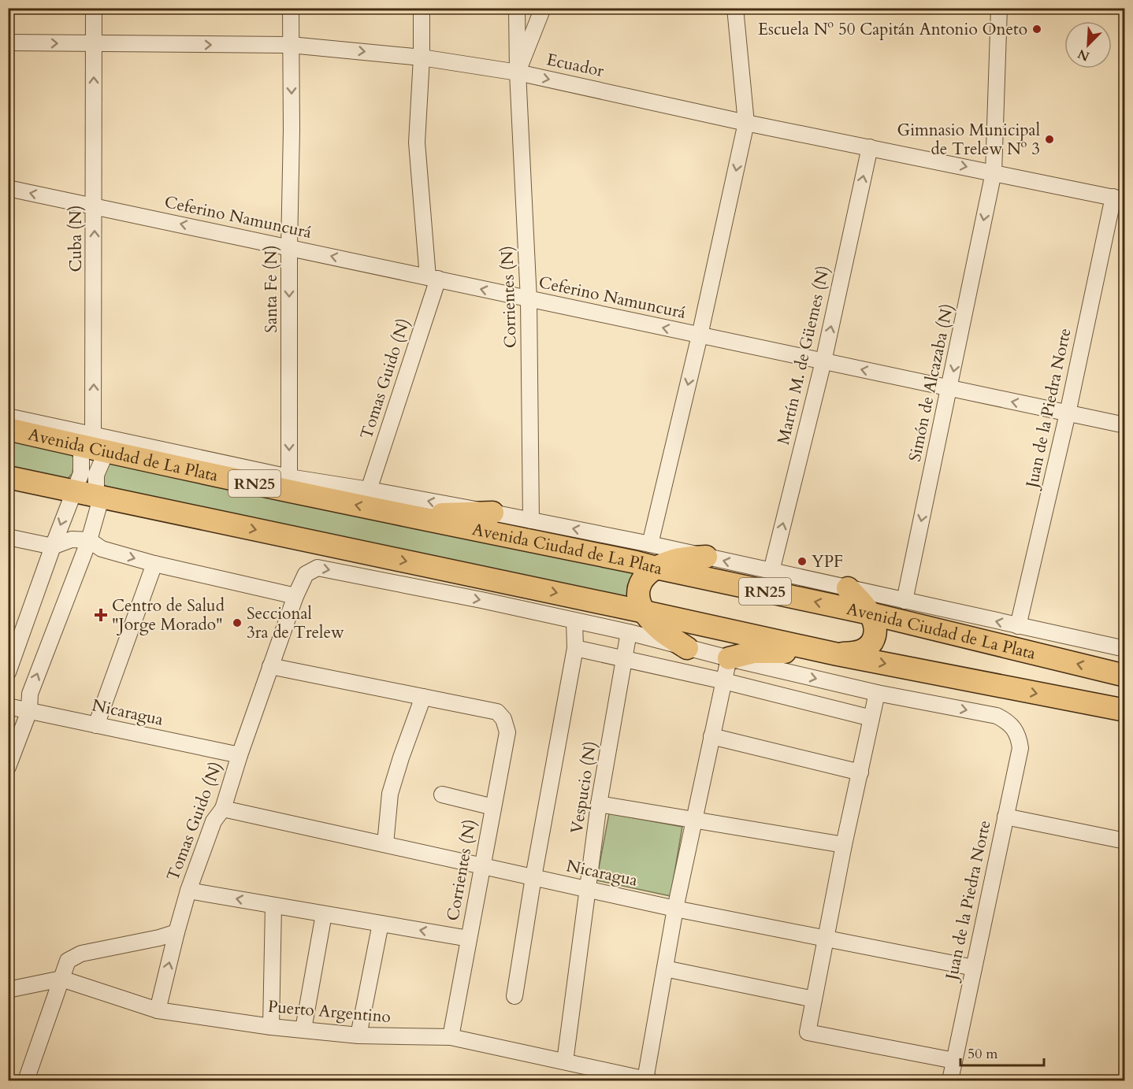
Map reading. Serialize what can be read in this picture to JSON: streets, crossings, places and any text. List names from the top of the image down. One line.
{"streets":{"highway":["Avenida Ciudad de La Plata","RN25"],"street":["Ecuador","Ceferino Namuncurá","Cuba (N)","Santa Fe (N)","Corrientes (N)","Martín M. de Güemes (N)","Tomas Guido (N)","Simón de Alcazaba (N)","Juan de la Piedra Norte","Nicaragua","Vespucio (N)","Puerto Argentino"]},"crossings":[["Ecuador","Cuba (N)"],["Ecuador","Santa Fe (N)"],["Ecuador","Corrientes (N)"],["Ecuador","Martín M. de Güemes (N)"],["Ecuador","Tomas Guido (N)"],["Ecuador","Simón de Alcazaba (N)"],["Ecuador","Juan de la Piedra Norte"],["Ceferino Namuncurá","Cuba (N)"],["Ceferino Namuncurá","Santa Fe (N)"],["Ceferino Namuncurá","Corrientes (N)"],["Ceferino Namuncurá","Martín M. de Güemes (N)"],["Ceferino Namuncurá","Tomas Guido (N)"],["Ceferino Namuncurá","Simón de Alcazaba (N)"],["Ceferino Namuncurá","Juan de la Piedra Norte"],["Cuba (N)","Avenida Ciudad de La Plata"],["Santa Fe (N)","Avenida Ciudad de La Plata"],["Corrientes (N)","Avenida Ciudad de La Plata"],["Corrientes (N)","Nicaragua"],["Corrientes (N)","Puerto Argentino"],["Martín M. de Güemes (N)","Avenida Ciudad de La Plata"],["Tomas Guido (N)","Avenida Ciudad de La Plata"],["Tomas Guido (N)","Nicaragua"],["Tomas Guido (N)","Puerto Argentino"],["Simón de Alcazaba (N)","Avenida Ciudad de La Plata"],["Juan de la Piedra Norte","Avenida Ciudad de La Plata"],["Juan de la Piedra Norte","Nicaragua"],["Nicaragua","Vespucio (N)"],["Vespucio (N)","Puerto Argentino"]],"one_way":["Ecuador","Ceferino Namuncurá","Cuba (N)","Santa Fe (N)","Simón de Alcazaba (N)"],"places":{"other":["Escuela Nº 50 Capitán Antonio Oneto","Gimnasio Municipal de Trelew Nº 3","YPF","Seccional 3ra de Trelew"],"health":["Centro de Salud \"Jorge Morado\""]},"scale_bar":"50 m","north":"bottom left"}
